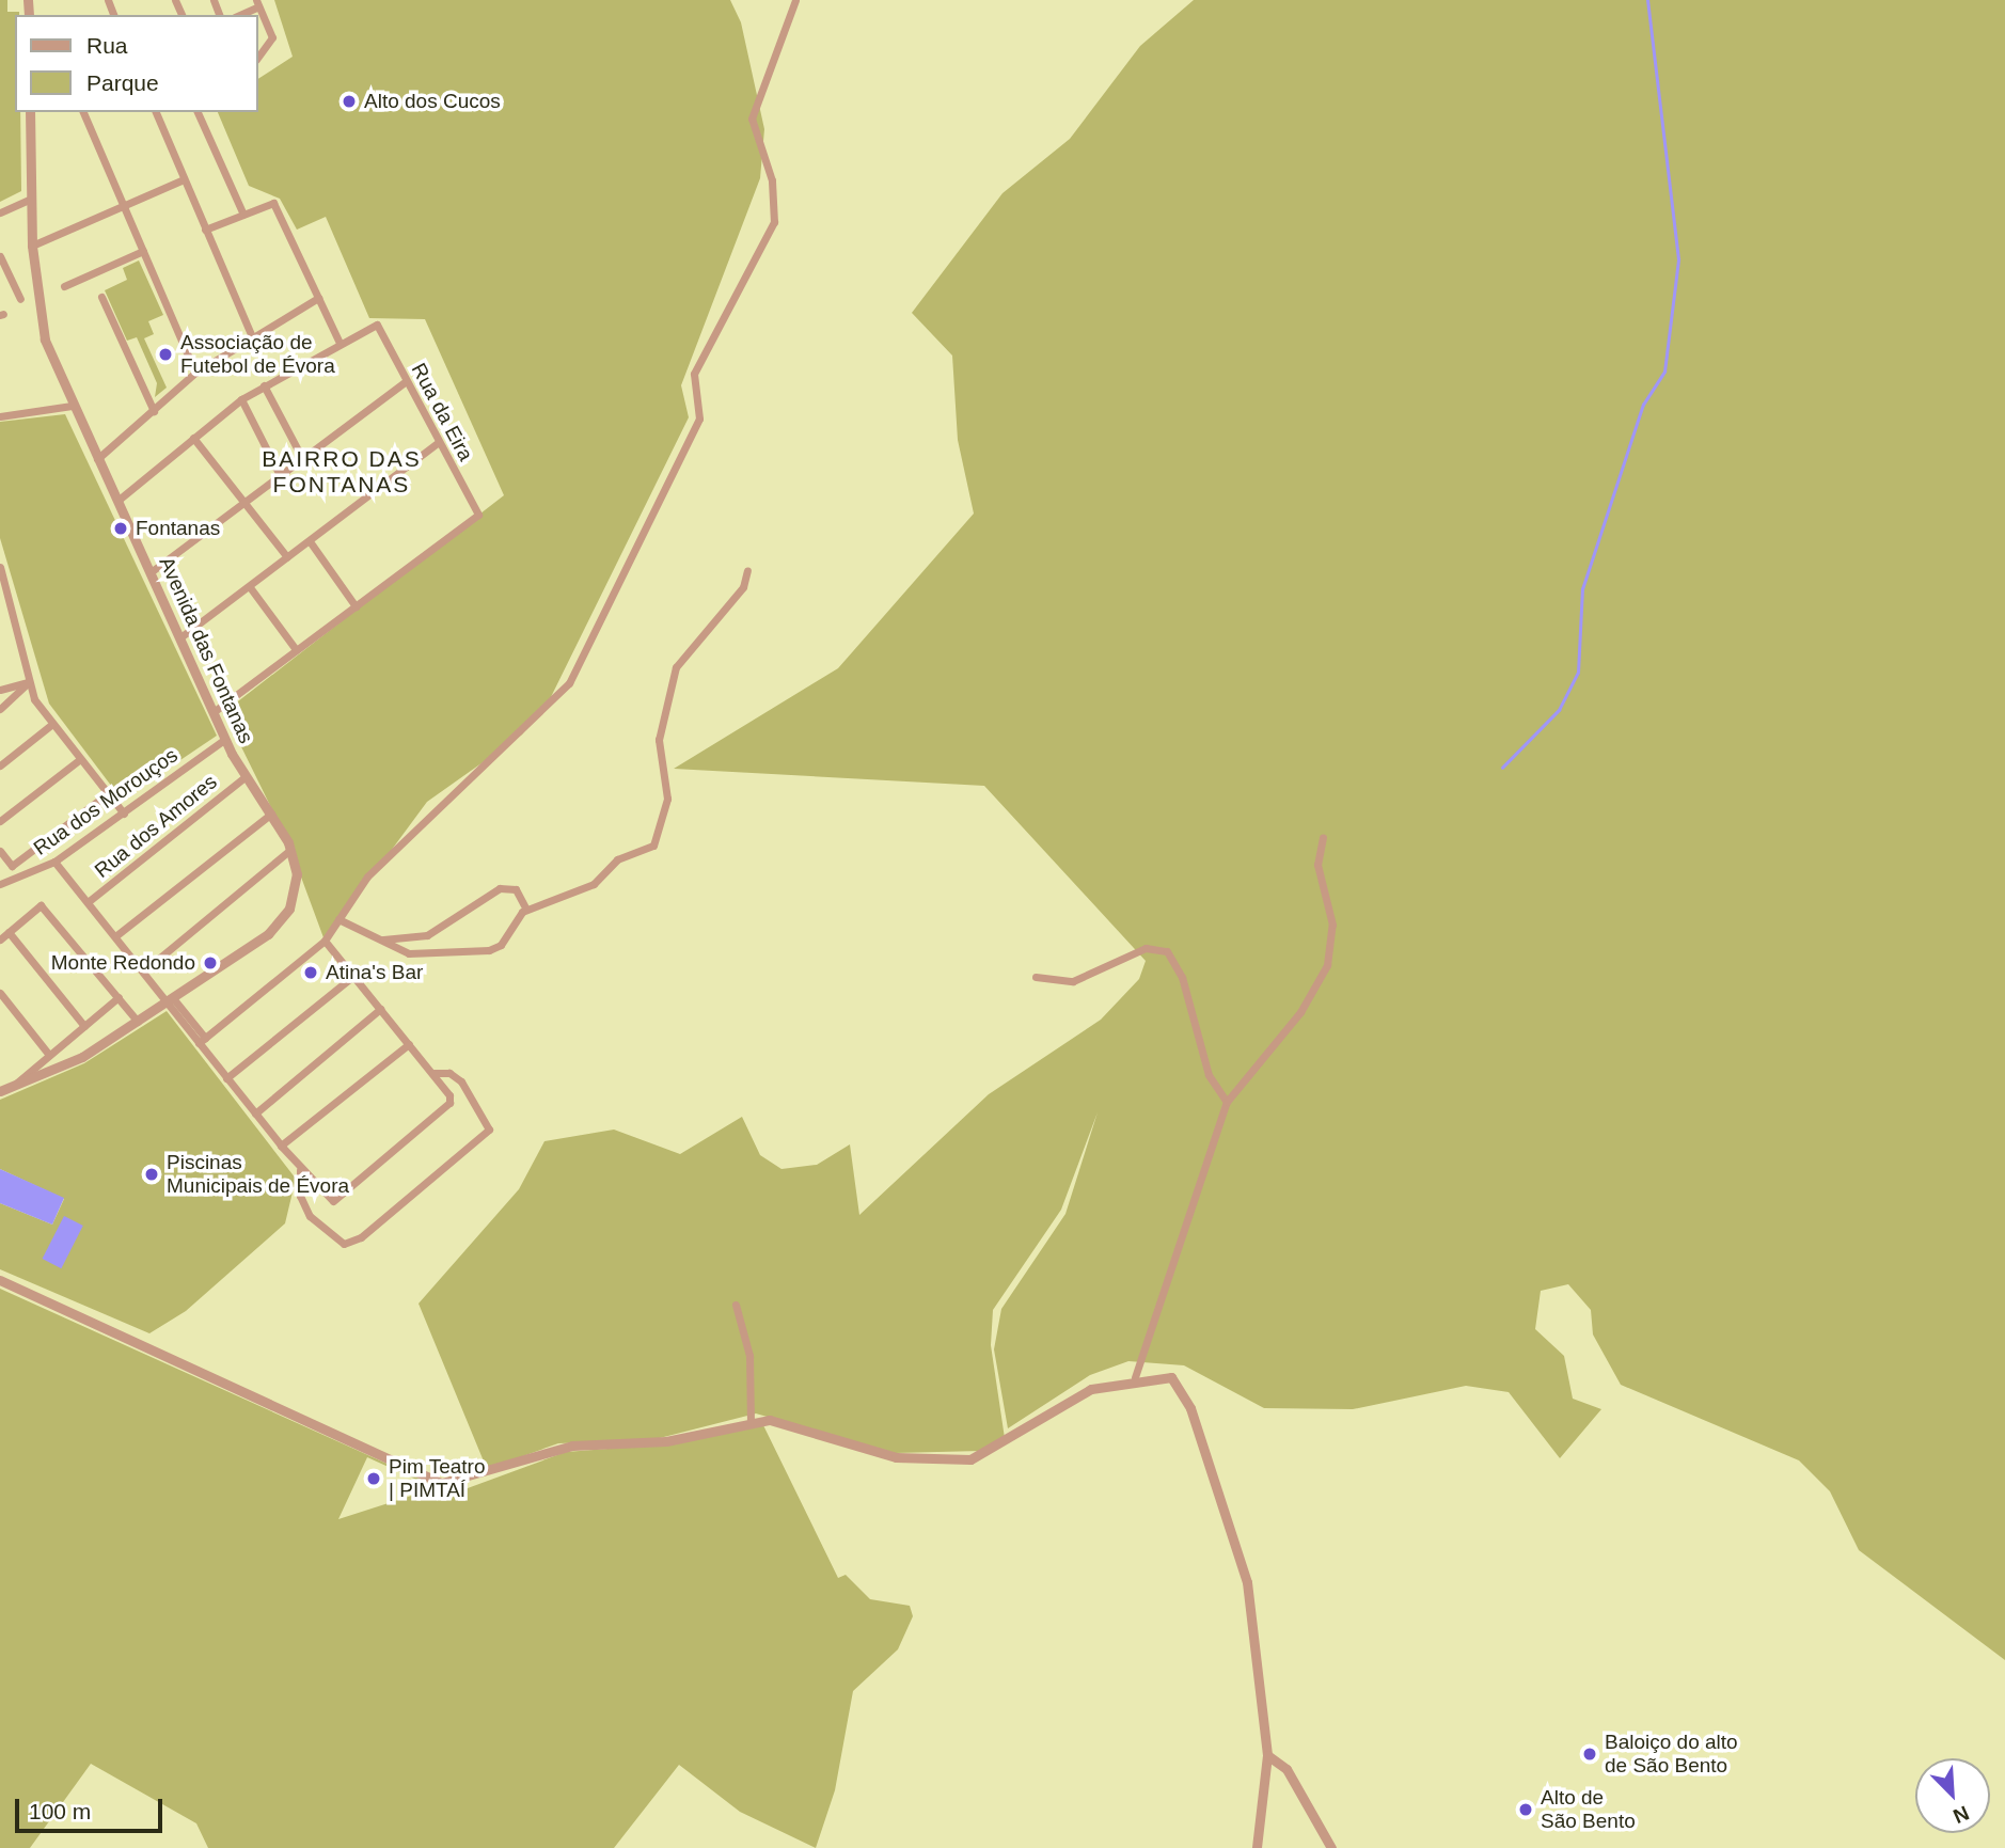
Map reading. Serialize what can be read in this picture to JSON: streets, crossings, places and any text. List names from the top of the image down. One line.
{"streets":{"street":["Rua da Eira","Avenida das Fontanas","Rua dos Morouços","Rua dos Amores"]},"crossings":[["Avenida das Fontanas","Rua dos Morouços"],["Avenida das Fontanas","Rua dos Amores"]],"districts":["BAIRRO DAS FONTANAS"],"places":["Alto dos Cucos","Associação de Futebol de Évora","Fontanas","Monte Redondo","Atina's Bar","Piscinas Municipais de Évora","Pim Teatro | PIMTAÍ","Baloiço do alto de São Bento","Alto de São Bento"],"legend":["Rua","Parque"],"scale_bar":"100 m","north":"bottom right"}
